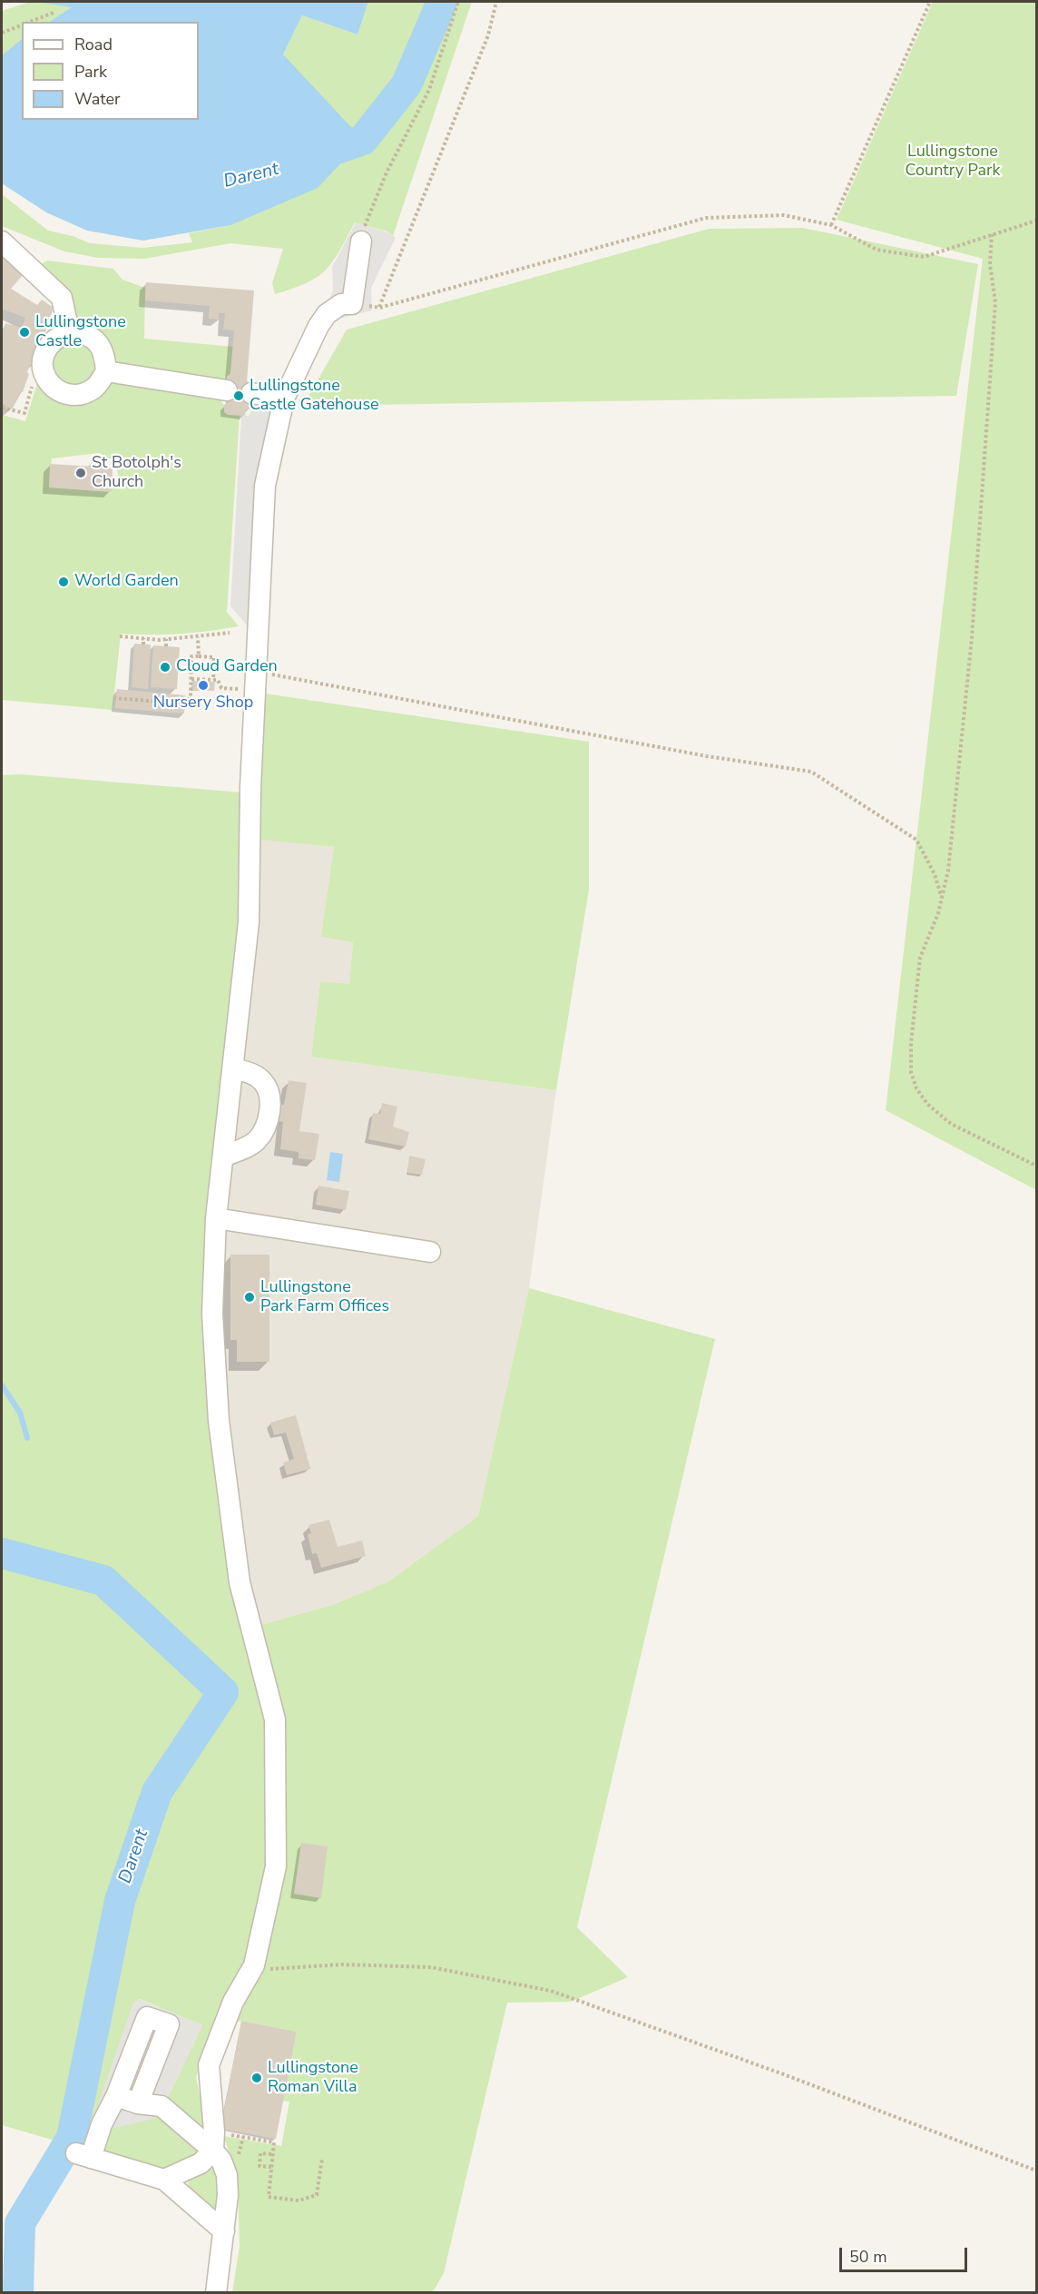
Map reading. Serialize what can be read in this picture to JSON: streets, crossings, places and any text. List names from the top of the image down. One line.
{"water":["Darent"],"parks":["Lullingstone Country Park"],"places":["Lullingstone Castle","Lullingstone Castle Gatehouse","St Botolph's Church","World Garden","Cloud Garden","Nursery Shop","Lullingstone Park Farm Offices","Lullingstone Roman Villa"],"legend":["Road","Park","Water"],"scale_bar":"50 m"}
